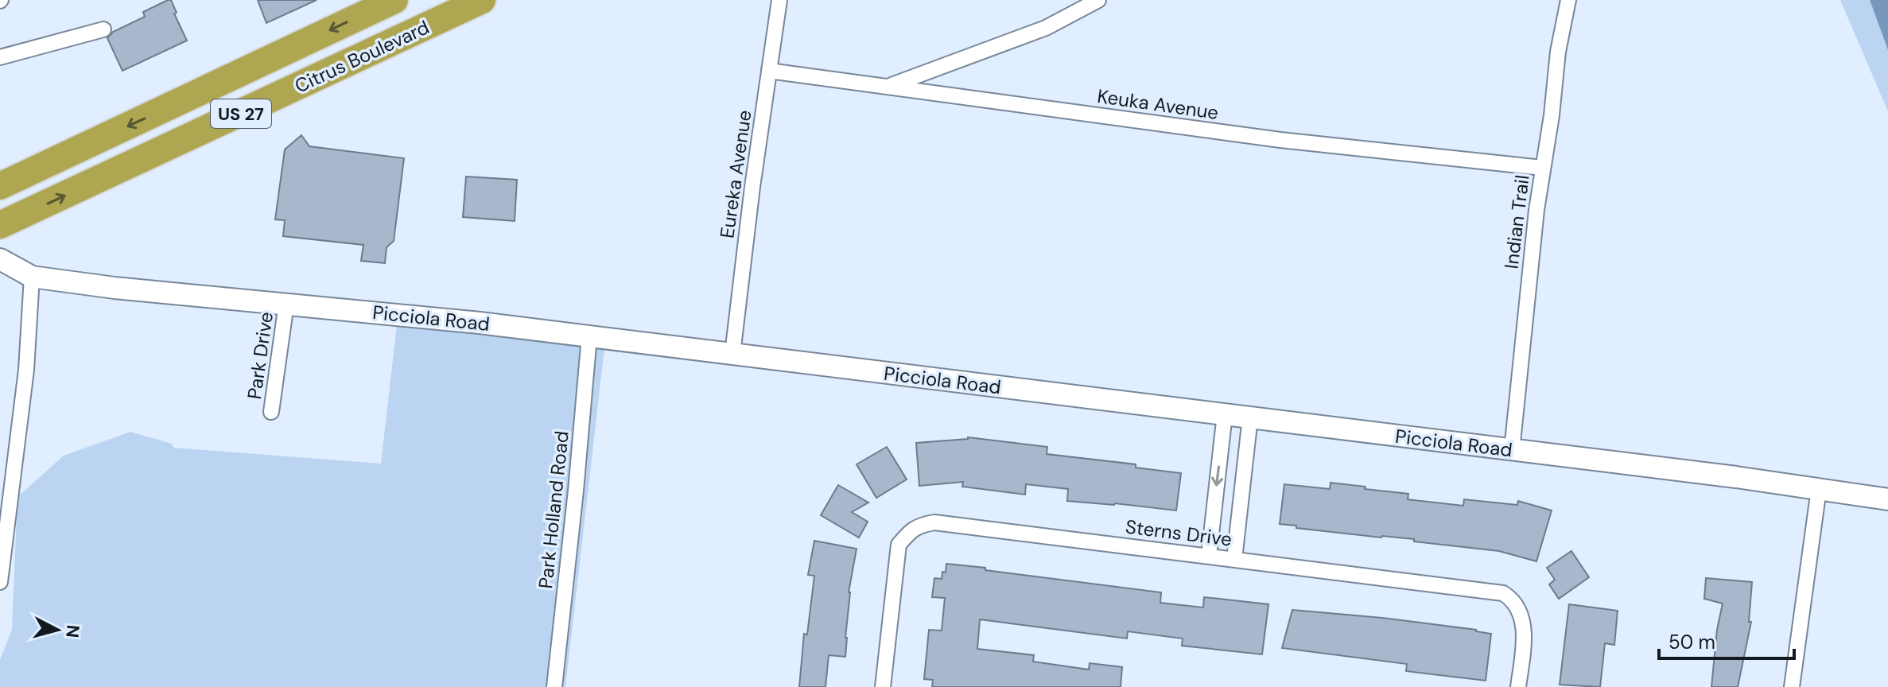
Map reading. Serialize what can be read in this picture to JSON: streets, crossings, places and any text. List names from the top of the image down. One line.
{"streets":{"highway":["Citrus Boulevard","US 27"],"street":["Keuka Avenue","Eureka Avenue","Indian Trail","Picciola Road","Park Drive","Park Holland Road","Sterns Drive"]},"crossings":[["Keuka Avenue","Eureka Avenue"],["Keuka Avenue","Indian Trail"],["Eureka Avenue","Picciola Road"],["Indian Trail","Picciola Road"],["Picciola Road","Park Drive"],["Picciola Road","Park Holland Road"]],"scale_bar":"50 m","north":"right"}
